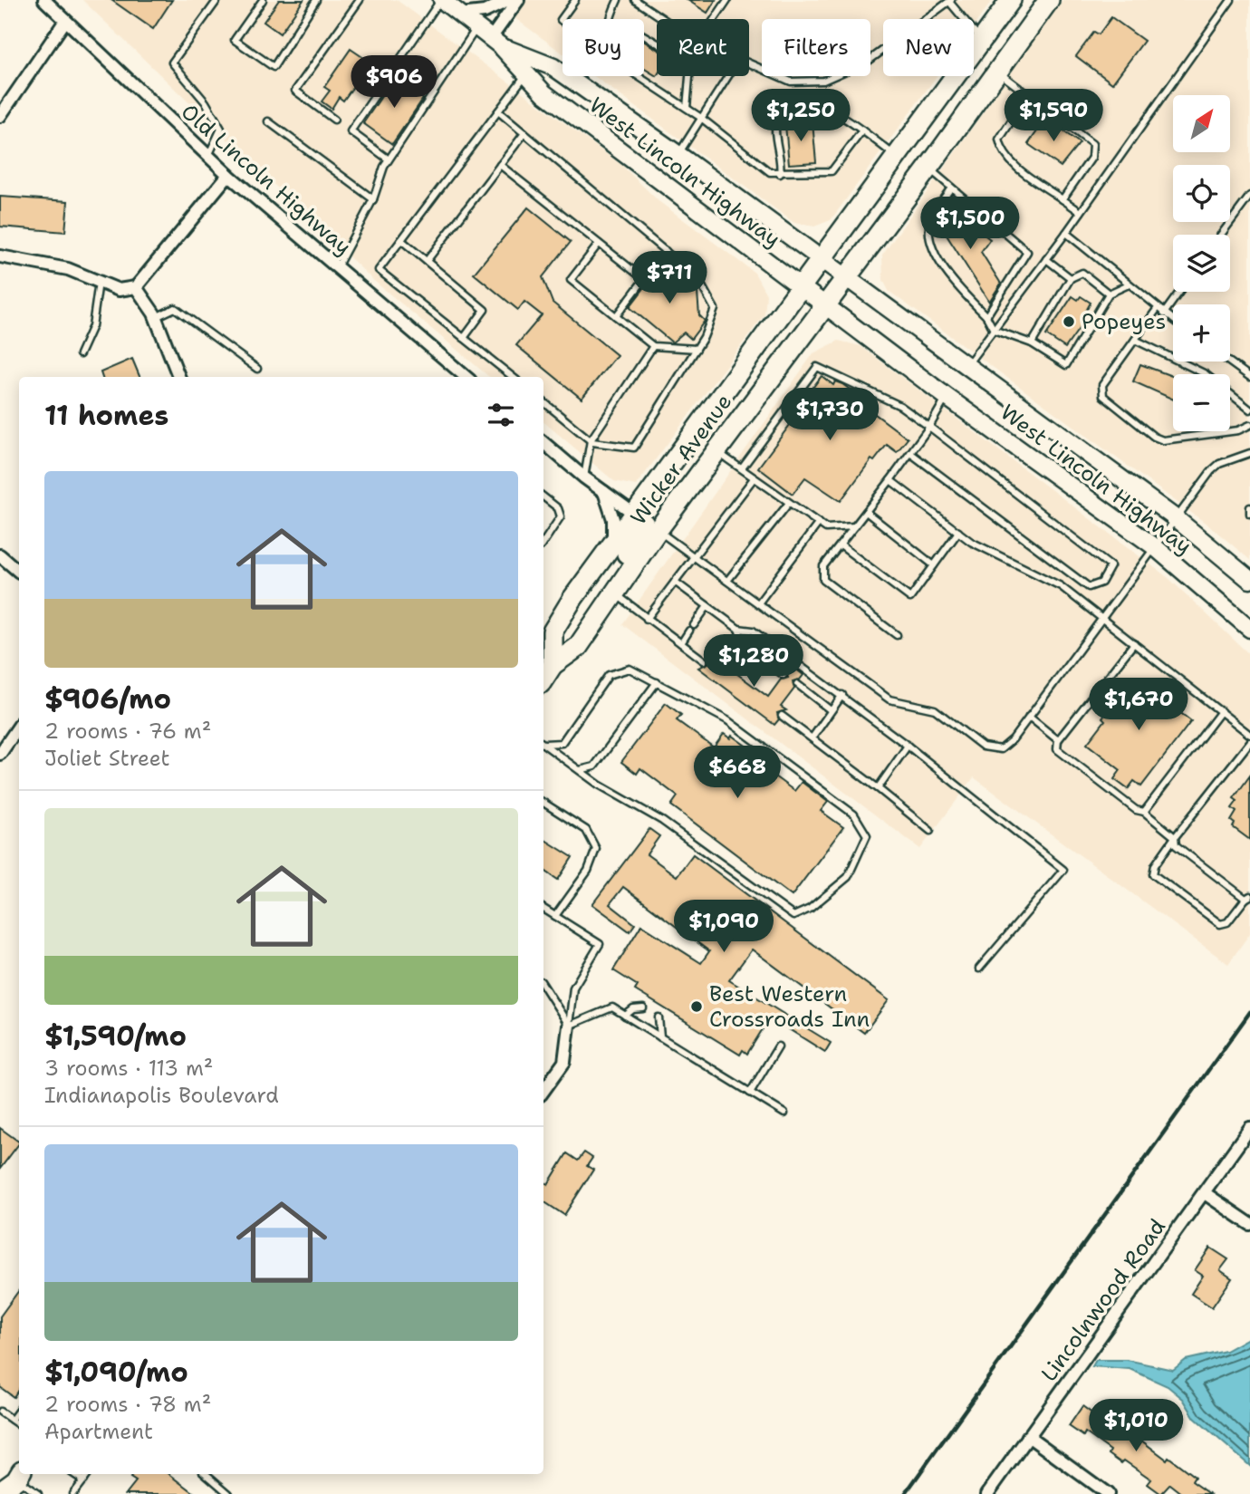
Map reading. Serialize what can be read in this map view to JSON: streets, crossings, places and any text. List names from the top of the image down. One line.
{"streets":{"highway":["Wicker Avenue"],"main road":["West Lincoln Highway"],"street":["Old Lincoln Highway","Lincolnwood Road"]},"crossings":[["West Lincoln Highway","Wicker Avenue"]],"places":["Popeyes","Best Western Crossroads Inn"],"north":"top right","page":{"chip":["Buy","Rent","Filters","New"],"price":["$906","$1,250","$1,590","$1,500","$711","$1,730","$1,280","$1,670","$668","$1,090","$1,010"],"map_buttons":["+","−"],"heading":"11 homes","list":[{"name":"$906/mo","note":"2 rooms · 76 m² · Joliet Street"},{"name":"$1,590/mo","note":"3 rooms · 113 m² · Indianapolis Boulevard"},{"name":"$1,090/mo","note":"2 rooms · 78 m² · Apartment"}]}}
